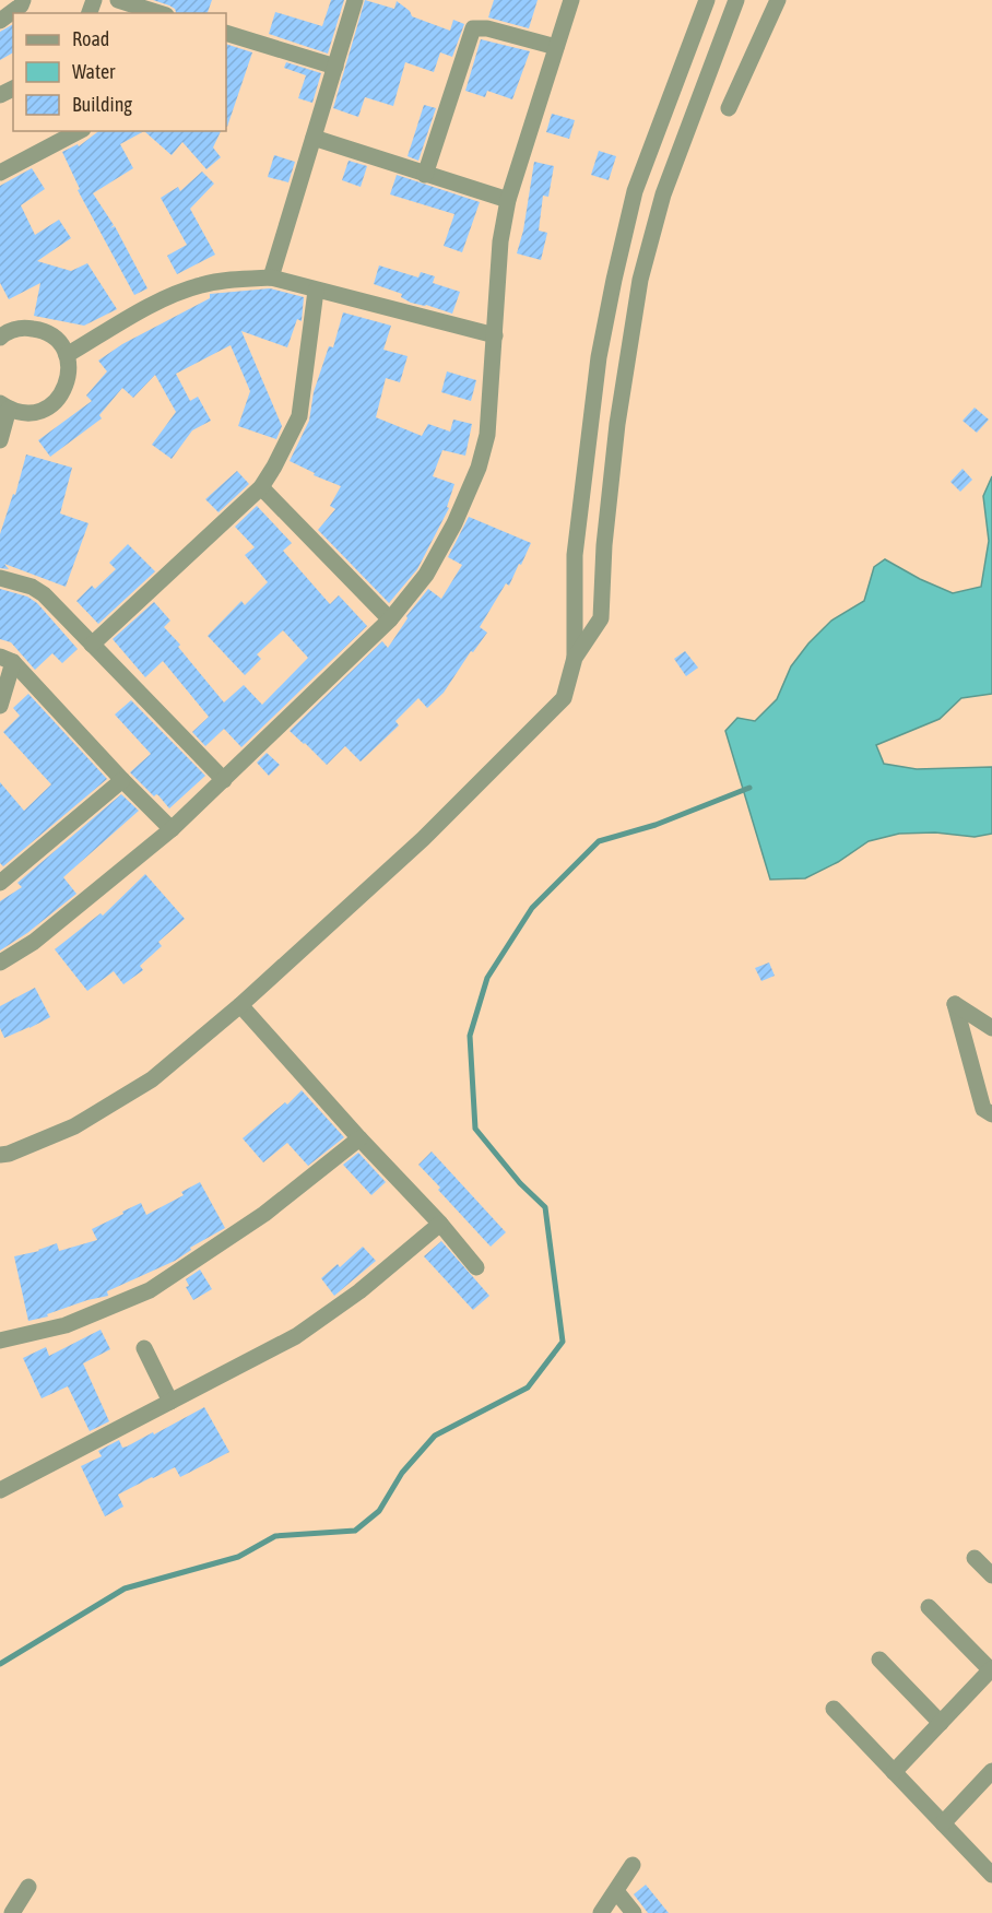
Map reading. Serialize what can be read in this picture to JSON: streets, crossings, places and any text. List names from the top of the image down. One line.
{"legend":["Road","Water","Building"]}
